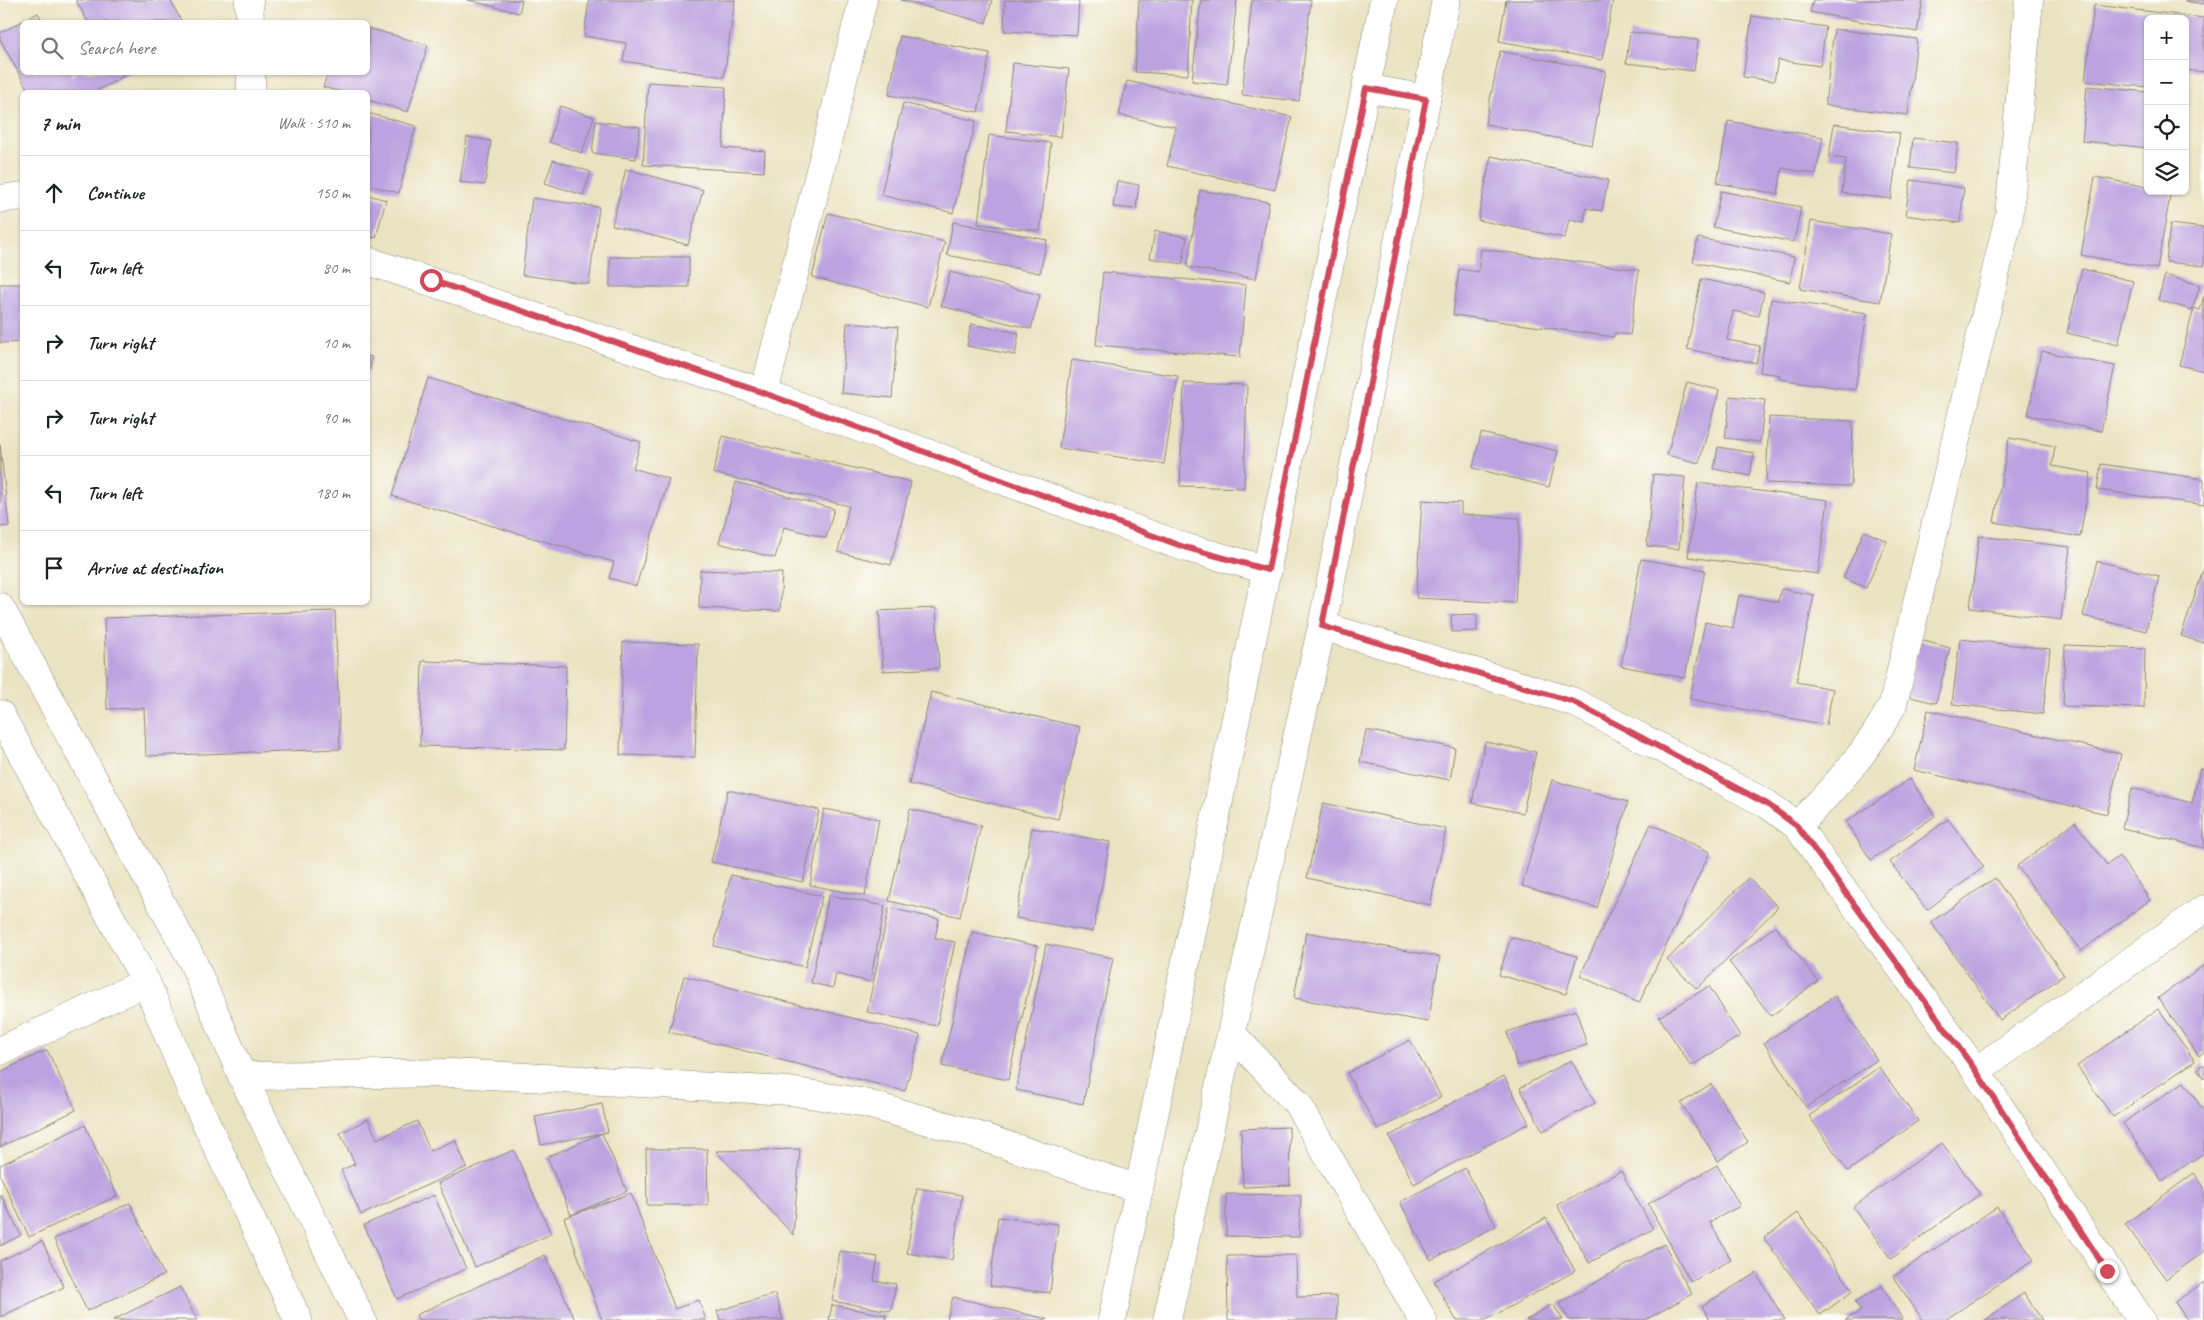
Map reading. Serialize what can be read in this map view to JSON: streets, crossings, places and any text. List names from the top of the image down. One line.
{"page":{"map_buttons":["+","−"],"search":"Search here","heading":["7 min","Walk · 510 m"],"list":[["Continue","150 m"],["Turn left","80 m"],["Turn right","10 m"],["Turn right","90 m"],["Turn left","180 m"],"Arrive at destination"]}}
